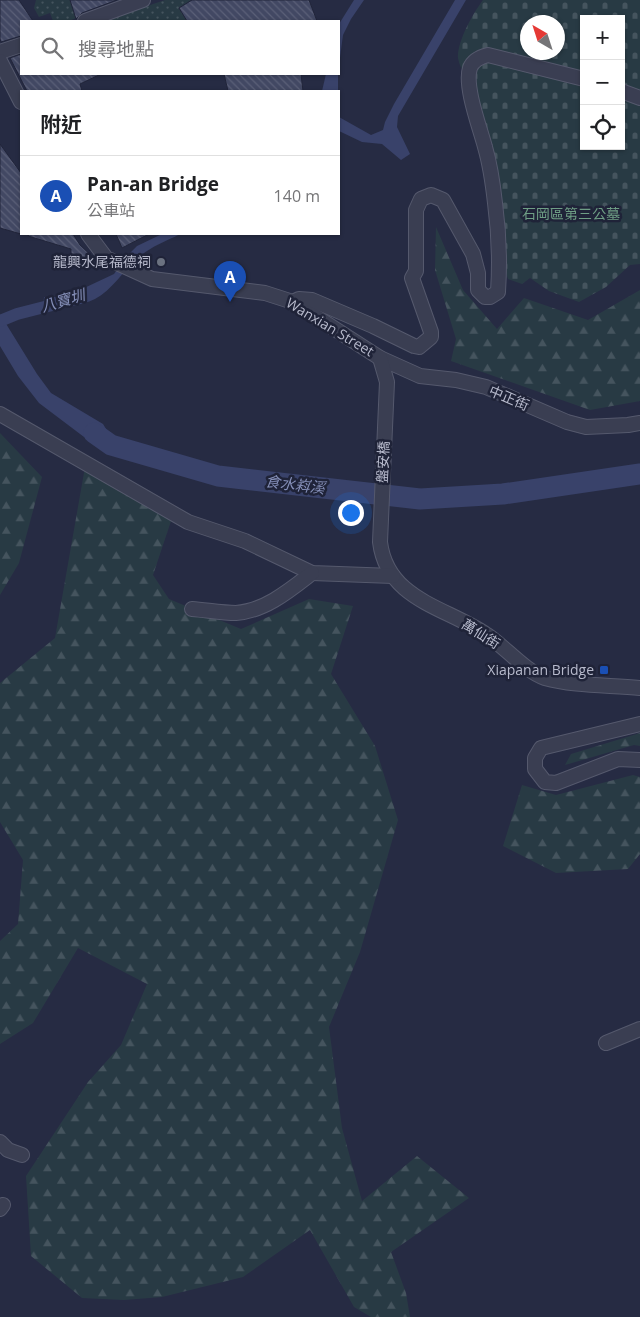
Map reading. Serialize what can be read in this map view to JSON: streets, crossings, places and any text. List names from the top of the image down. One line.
{"streets":{"street":["Wanxian Street","中正街","盤安橋","萬仙街"]},"crossings":[["Wanxian Street","中正街"],["Wanxian Street","盤安橋"],["中正街","盤安橋"],["盤安橋","萬仙街"]],"water":["八寶圳","食水嵙溪"],"parks":["石岡區第三公墓"],"places":{"other":["龍興水尾福德祠"],"transit":["Xiapanan Bridge"]},"north":"top left","page":{"map_buttons":["+","−"],"search":"搜尋地點","heading":"附近","list":[{"mark":"A","name":"Pan-an Bridge","note":"公車站","value":"140 m"}],"pins":"A"}}
